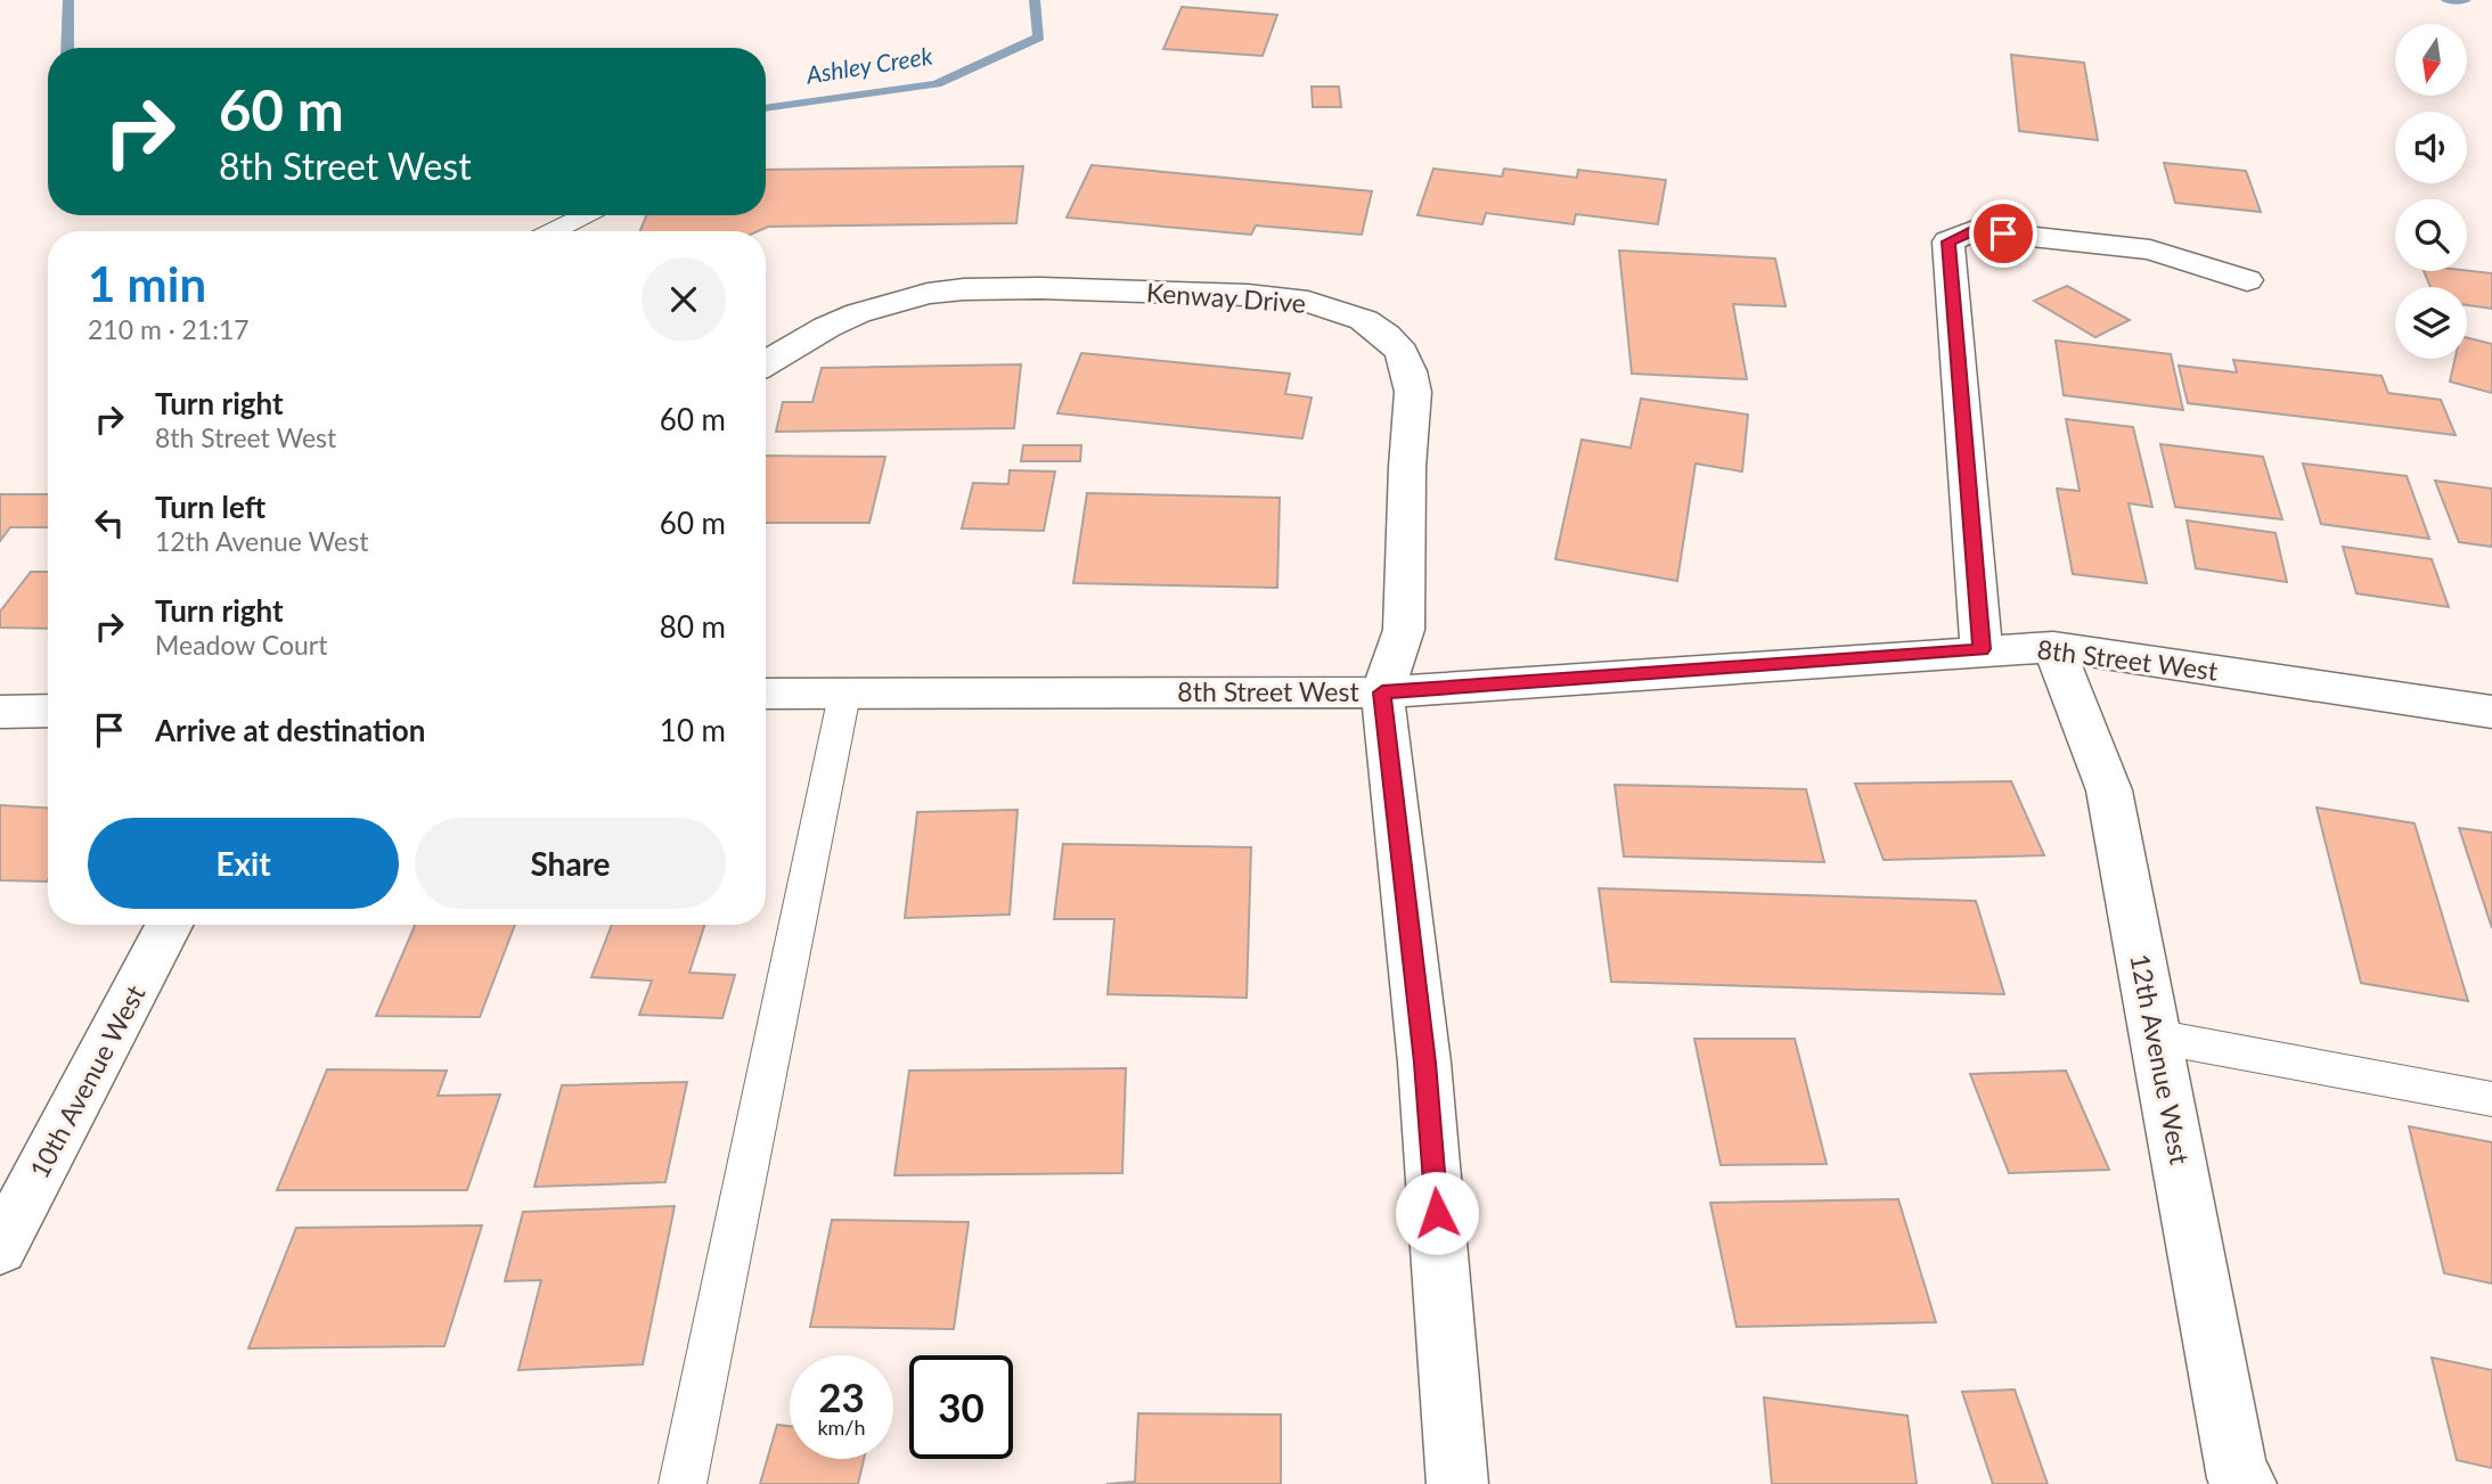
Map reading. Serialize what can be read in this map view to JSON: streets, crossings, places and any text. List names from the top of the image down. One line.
{"streets":{"street":["Kenway Drive","8th Street West","12th Avenue West","10th Avenue West"]},"crossings":[["Kenway Drive","8th Street West"],["8th Street West","12th Avenue West"]],"water":["Ashley Creek"],"north":"bottom","page":{"turn":["60 m","8th Street West"],"heading":["1 min","210 m · 21:17"],"list":[{"name":"Turn right","note":"8th Street West","value":"60 m"},{"name":"Turn left","note":"12th Avenue West","value":"60 m"},{"name":"Turn right","note":"Meadow Court","value":"80 m"},{"name":"Arrive at destination","value":"10 m"}],"buttons":["Exit","Share"],"speed":"23 km/h","limit":"30"}}
